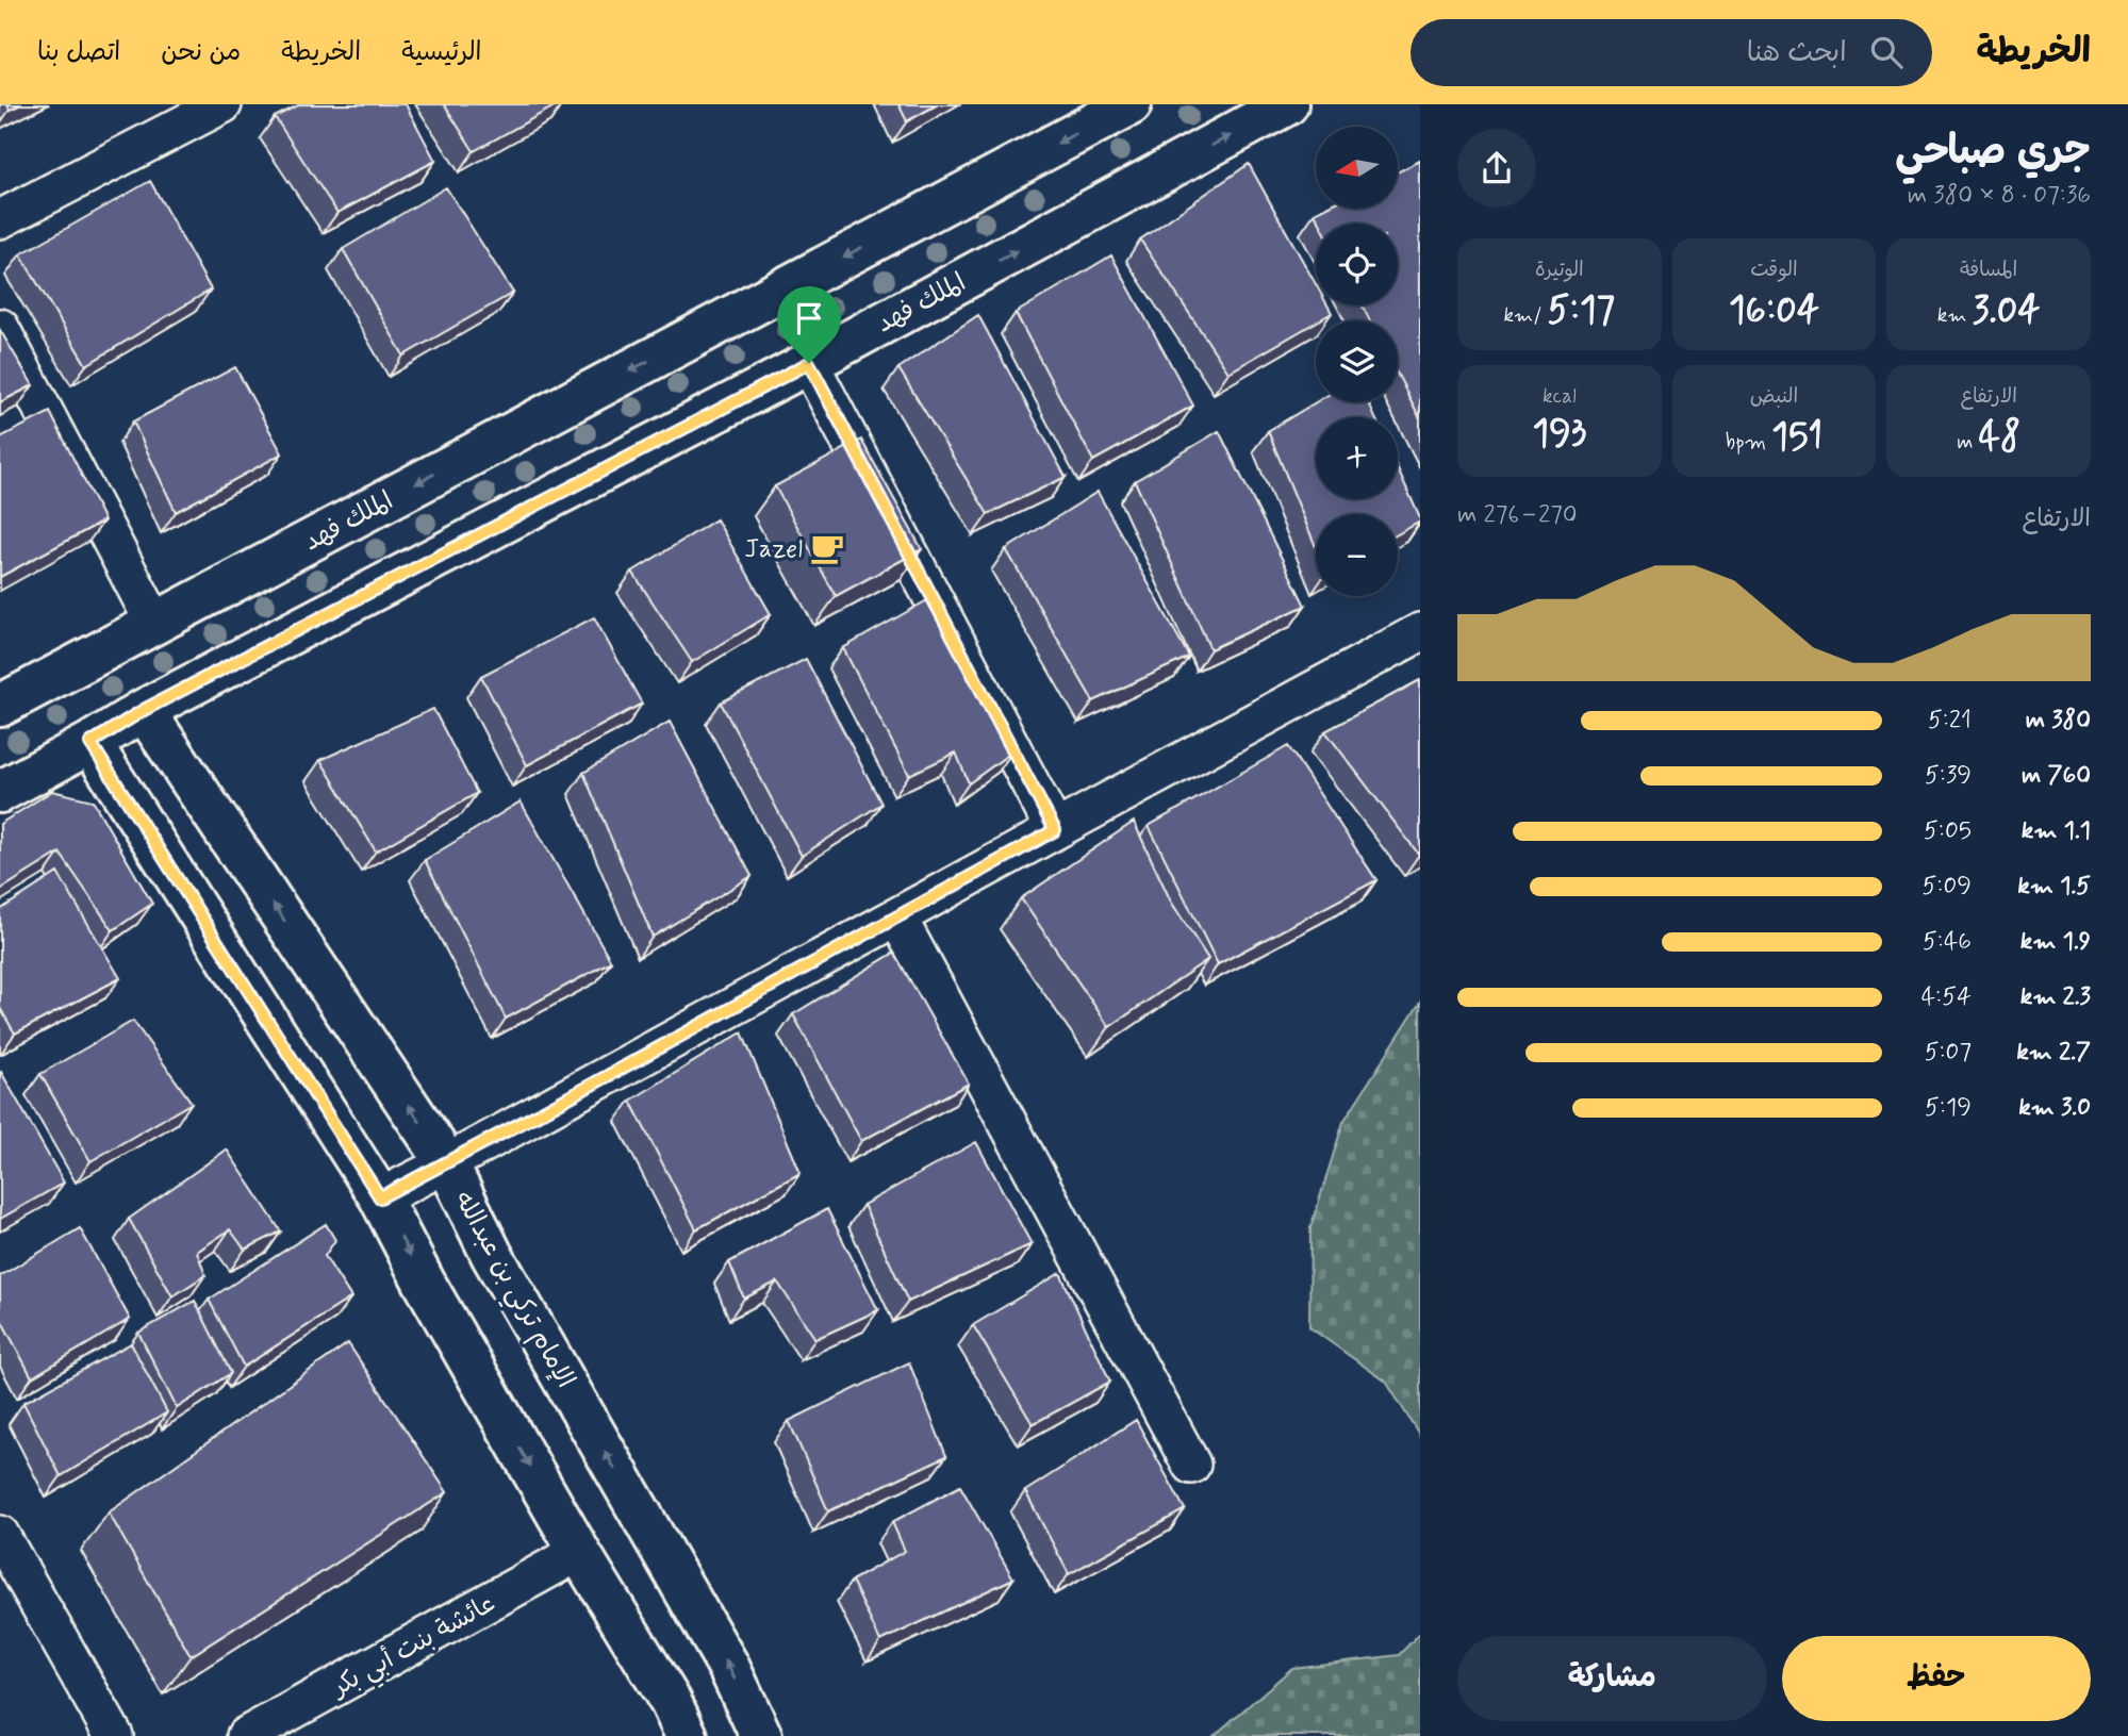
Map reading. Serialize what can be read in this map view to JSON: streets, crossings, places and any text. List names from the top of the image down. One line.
{"streets":{"street":["الملك فهد","الإمام تركي بن عبدالله","عائشة بنت أبي بكر"]},"crossings":[["الملك فهد","الإمام تركي بن عبدالله"]],"places":{"cafe":["Jazel"]},"north":"left","page":{"header":"الخريطة","search":"ابحث هنا","nav":["الرئيسية","الخريطة","من نحن","اتصل بنا"],"heading":["جري صباحي","07:36 · 8 × 380 m"],"map_buttons":["+","−"],"stats":[["المسافة","3.04 km"],["الوقت","16:04"],["الوتيرة","5:17 /km"],["الارتفاع","48 m"],["النبض","151 bpm"],["kcal","193"]],"chart":["الارتفاع","270–276 m"],"list":[{"name":"380 m","note":"5:21"},{"name":"760 m","note":"5:39"},{"name":"1.1 km","note":"5:05"},{"name":"1.5 km","note":"5:09"},{"name":"1.9 km","note":"5:46"},{"name":"2.3 km","note":"4:54"},{"name":"2.7 km","note":"5:07"},{"name":"3.0 km","note":"5:19"}],"buttons":["حفظ","مشاركة"]}}
